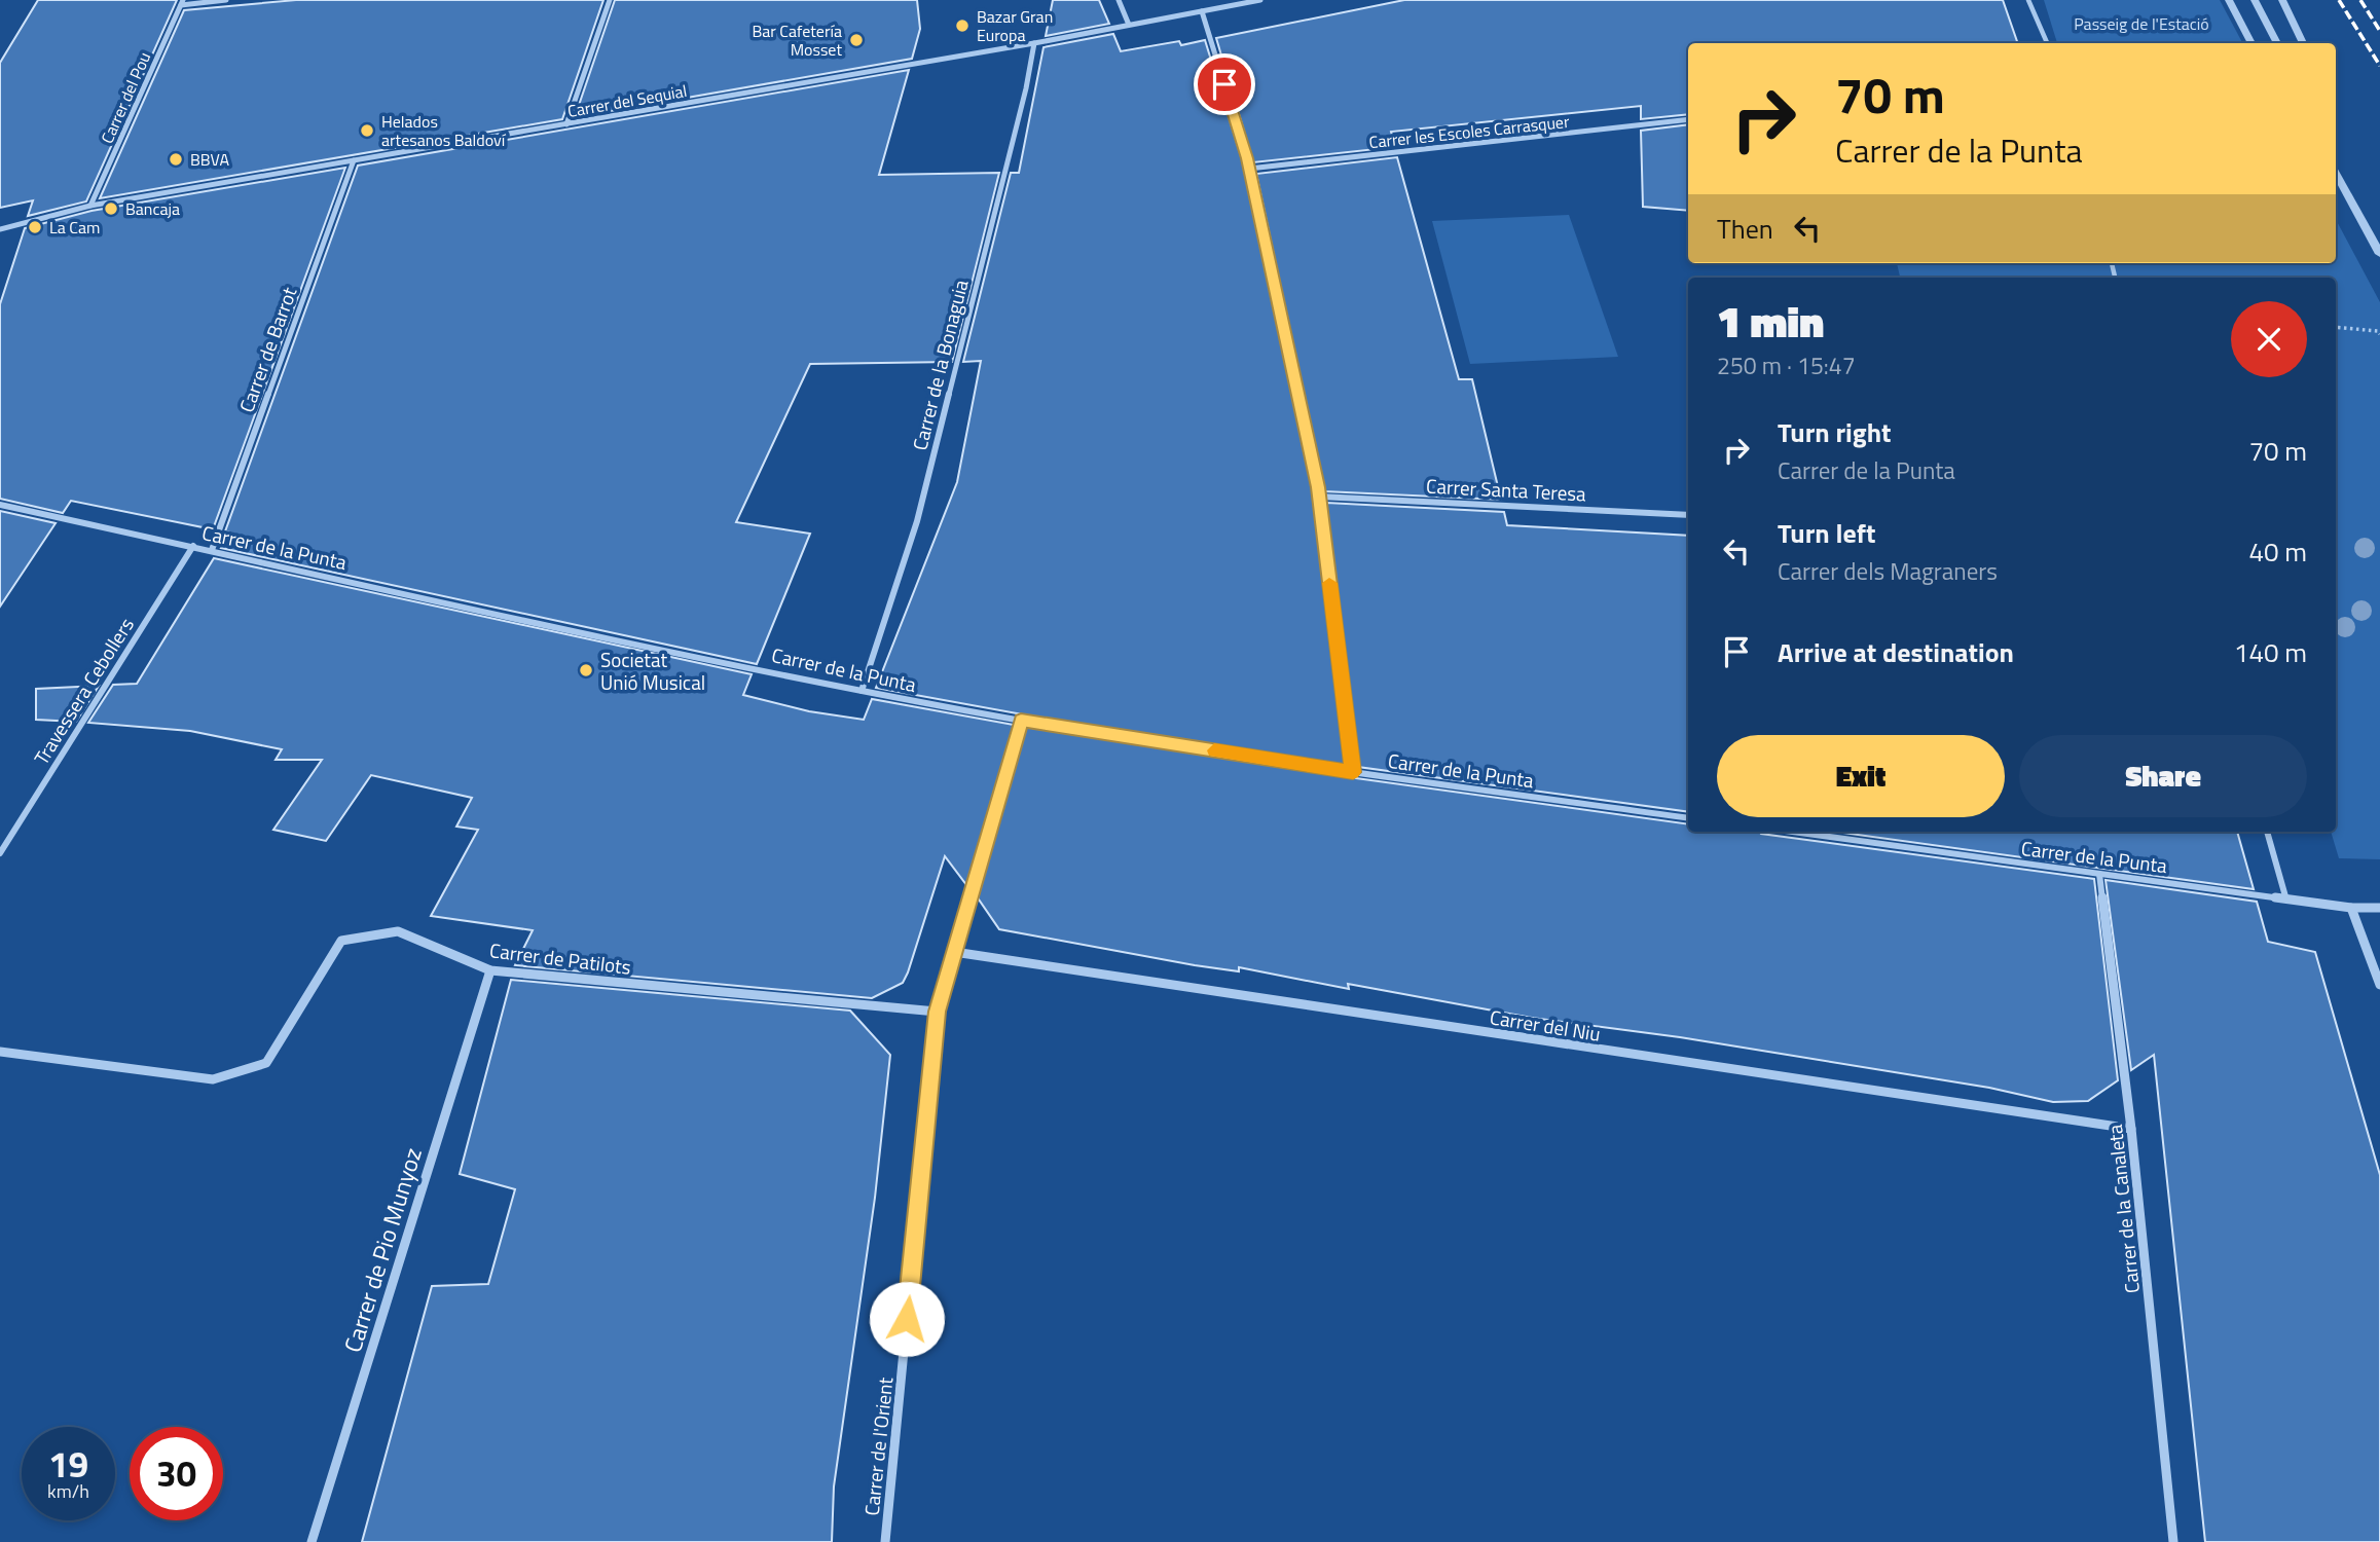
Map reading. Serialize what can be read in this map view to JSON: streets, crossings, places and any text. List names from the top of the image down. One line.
{"streets":{"street":["Carrer del Pou","Carrer del Sequial","Carrer les Escoles Carrasquer","Carrer de Barrot","Carrer de la Bonaguia","Carrer Santa Teresa","Carrer de la Punta","Travessera Cebollers","Carrer de Patilots","Carrer del Niu","Carrer de la Canaleta","Carrer de Pio Munyoz","Carrer de l'Orient"]},"crossings":[["Carrer del Pou","Carrer del Sequial"],["Carrer del Sequial","Carrer de Barrot"],["Carrer del Sequial","Carrer de la Bonaguia"],["Carrer de Barrot","Carrer de la Punta"],["Carrer de la Bonaguia","Carrer de la Punta"],["Carrer de la Punta","Travessera Cebollers"],["Carrer de la Punta","Carrer de la Canaleta"],["Carrer de la Punta","Carrer de l'Orient"],["Carrer de Patilots","Carrer de Pio Munyoz"],["Carrer de Patilots","Carrer de l'Orient"],["Carrer del Niu","Carrer de la Canaleta"],["Carrer del Niu","Carrer de l'Orient"]],"parks":["Passeig de l'Estació"],"places":["Bazar Gran Europa","Bar Cafetería Mosset","Helados artesanos Baldoví","BBVA","Bancaja","La Cam","Societat Unió Musical"],"page":{"turn":["70 m","Carrer de la Punta"],"then":"Then","heading":["1 min","250 m · 15:47"],"list":[{"name":"Turn right","note":"Carrer de la Punta","value":"70 m"},{"name":"Turn left","note":"Carrer dels Magraners","value":"40 m"},{"name":"Arrive at destination","value":"140 m"}],"buttons":["Exit","Share"],"speed":"19 km/h","limit":"30"}}
